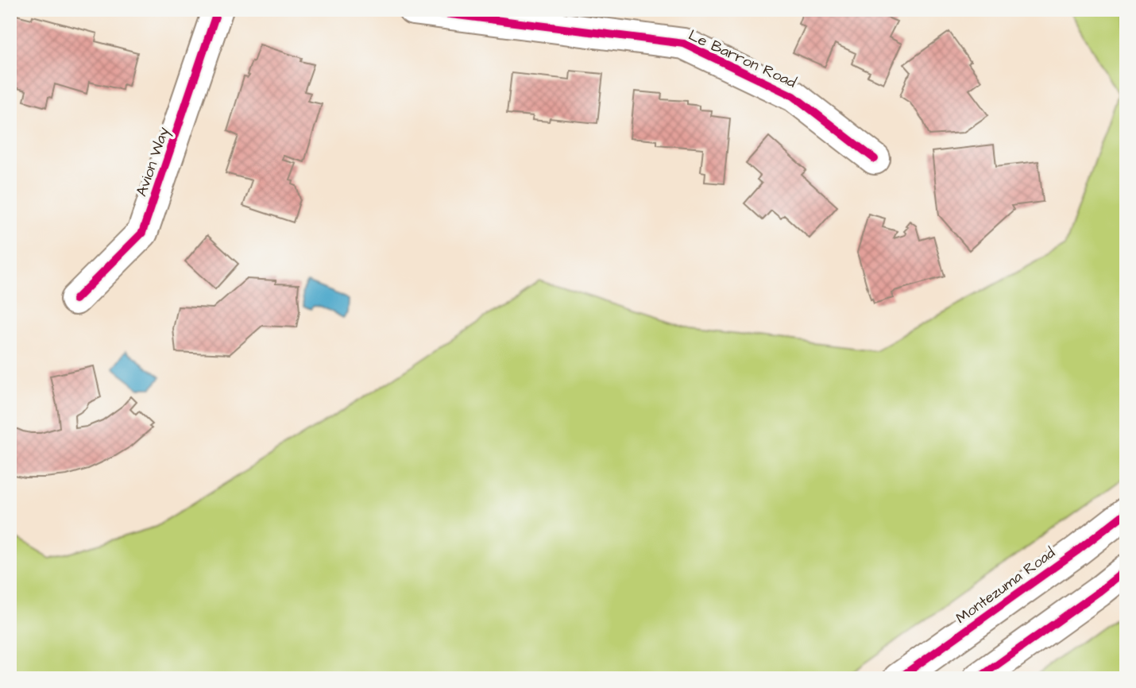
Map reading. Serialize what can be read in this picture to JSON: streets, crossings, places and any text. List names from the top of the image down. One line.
{"streets":{"street":["Le Barron Road","Avion Way","Montezuma Road"]}}
